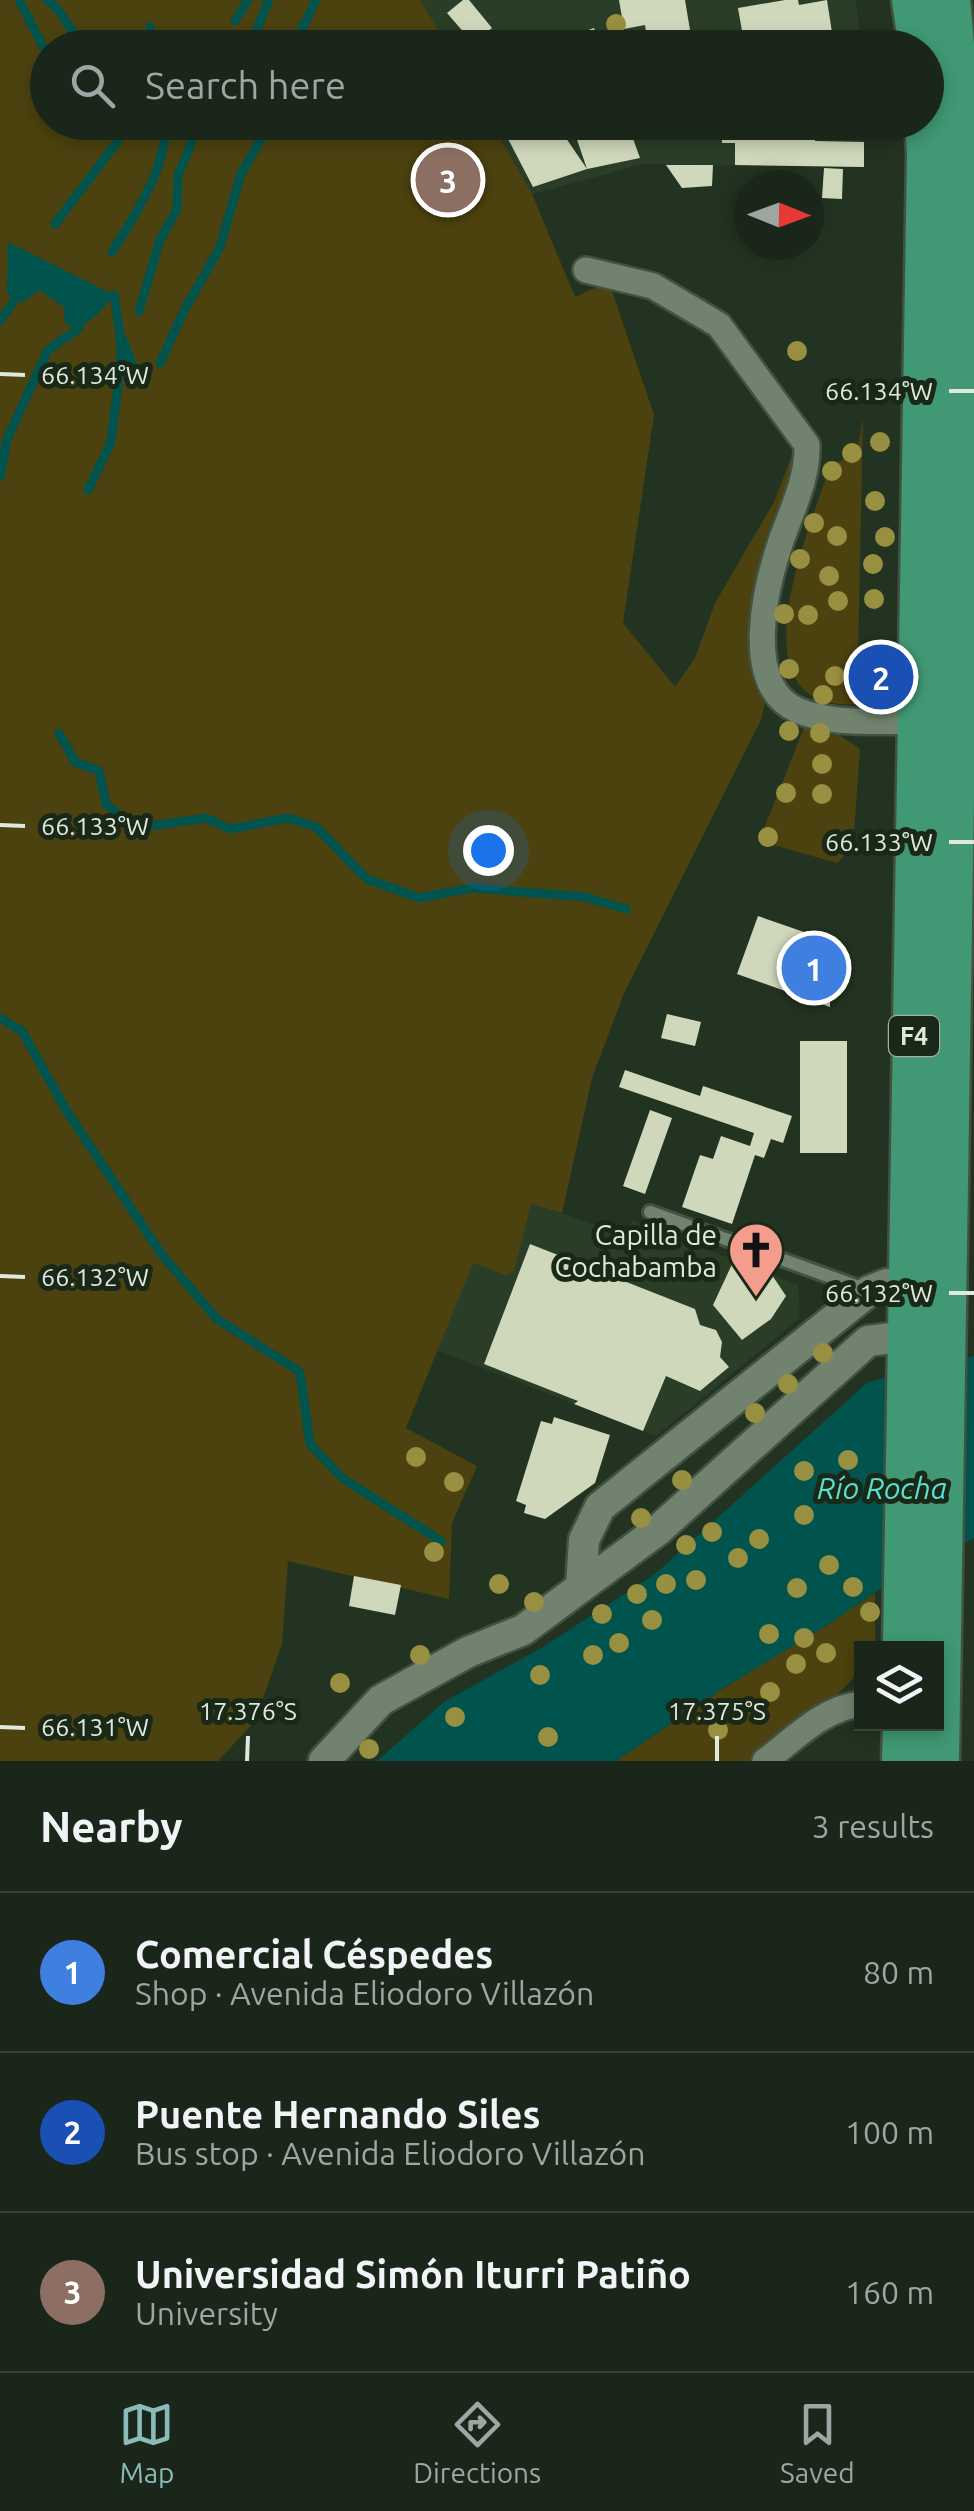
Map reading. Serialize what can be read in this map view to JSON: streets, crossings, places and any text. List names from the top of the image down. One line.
{"streets":{"highway":["F4"]},"water":["Río Rocha"],"places":{"church":["Capilla de Cochabamba"]},"north":"right","page":{"search":"Search here","pins":["3","2","1"],"heading":["Nearby","3 results"],"list":[{"mark":"1","name":"Comercial Céspedes","note":"Shop · Avenida Eliodoro Villazón","value":"80 m"},{"mark":"2","name":"Puente Hernando Siles","note":"Bus stop · Avenida Eliodoro Villazón","value":"100 m"},{"mark":"3","name":"Universidad Simón Iturri Patiño","note":"University","value":"160 m"}],"nav":["Map","Directions","Saved"]},"coordinates":["66.134°W","66.133°W","66.132°W","17.376°S","17.375°S","66.131°W"]}
